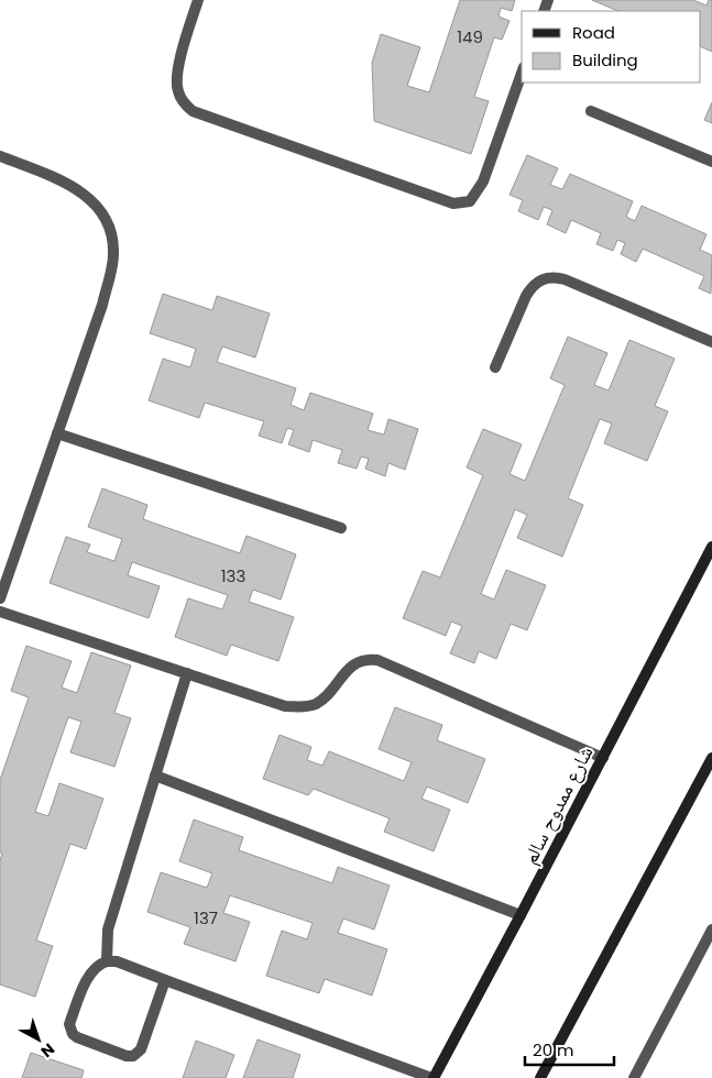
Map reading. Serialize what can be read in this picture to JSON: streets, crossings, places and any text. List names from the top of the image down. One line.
{"streets":{"main road":["شارع ممدوح سالم"]},"house_numbers":["149","133","137"],"legend":["Road","Building"],"scale_bar":"20 m","north":"bottom right"}
